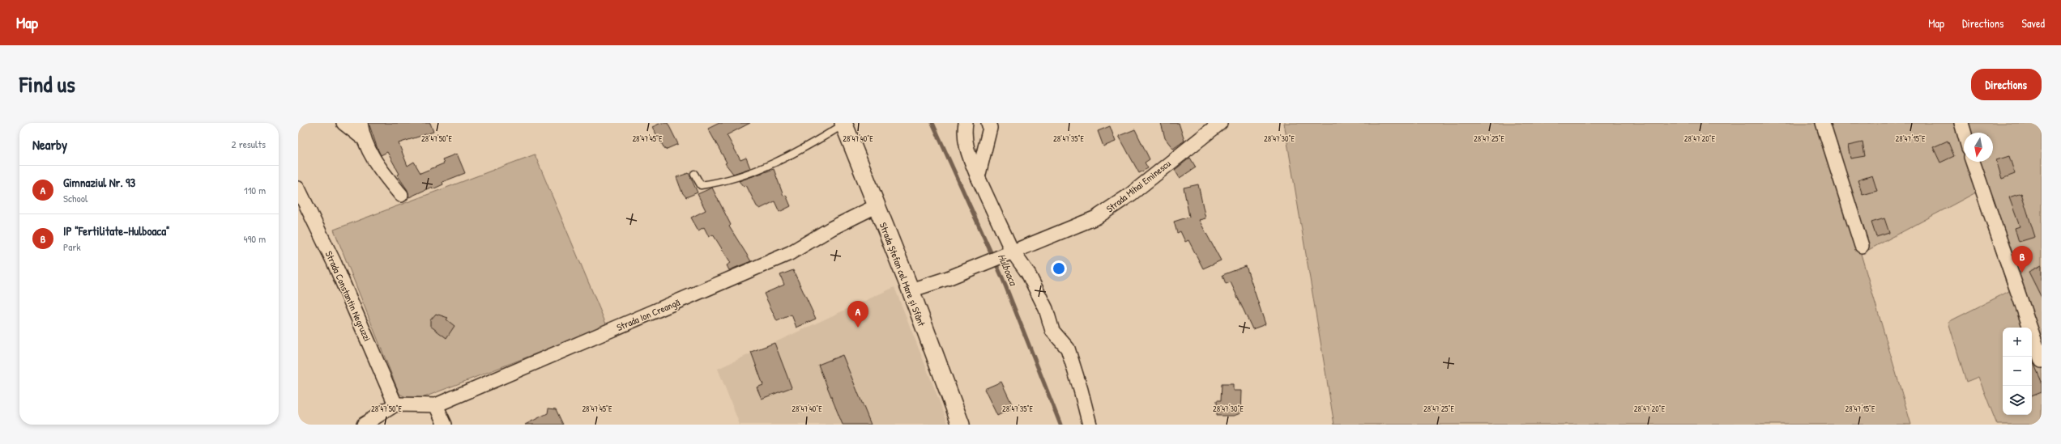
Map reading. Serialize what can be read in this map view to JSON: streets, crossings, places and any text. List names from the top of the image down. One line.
{"streets":{"street":["Strada Mihai Eminescu","Strada Ștefan cel Mare și Sfânt","Strada Constantin Negruzzi","Strada Ion Creangă"]},"crossings":[["Strada Mihai Eminescu","Strada Ștefan cel Mare și Sfânt"],["Strada Ștefan cel Mare și Sfânt","Strada Ion Creangă"]],"water":["Hulboaca"],"north":"bottom","page":{"header":"Map","nav":["Map","Directions","Saved"],"title":"Find us","buttons":"Directions","heading":["Nearby","2 results"],"list":[{"mark":"A","name":"Gimnaziul Nr. 93","note":"School","value":"110 m"},{"mark":"B","name":"IP \"Fertilitate-Hulboaca\"","note":"Park","value":"490 m"}],"pins":["B","A"],"map_buttons":["+","−"]},"coordinates":["28°47'25\"E","28°47'50\"E","28°47'45\"E","28°47'40\"E","28°47'35\"E","28°47'30\"E","28°47'20\"E","28°47'15\"E"]}
